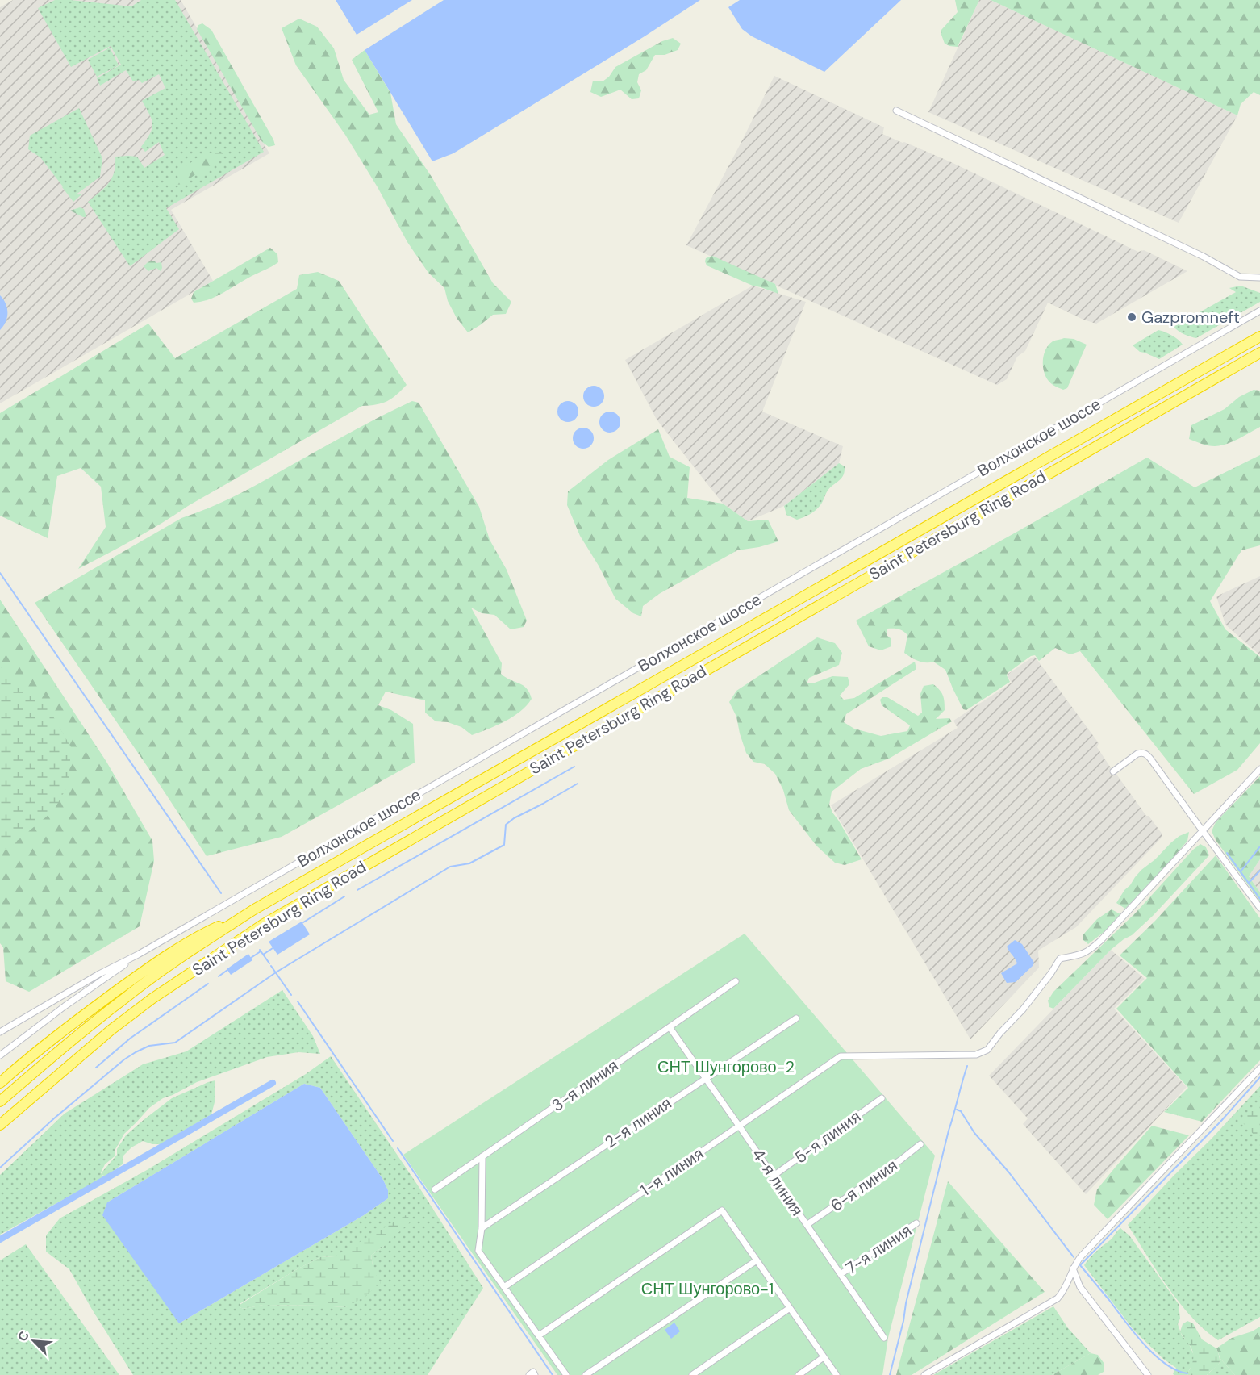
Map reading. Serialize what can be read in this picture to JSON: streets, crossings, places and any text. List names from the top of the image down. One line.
{"streets":{"highway":["Saint Petersburg Ring Road"],"street":["Волхонское шоссе","3-я линия","2-я линия","5-я линия","1-я линия","4-я линия","6-я линия","7-я линия"]},"crossings":[["3-я линия","4-я линия"],["2-я линия","4-я линия"],["5-я линия","4-я линия"],["1-я линия","4-я линия"],["4-я линия","6-я линия"],["4-я линия","7-я линия"]],"parks":["СНТ Шунгорово-2","СНТ Шунгорово-1"],"places":["Gazpromneft"],"north":"top left"}
